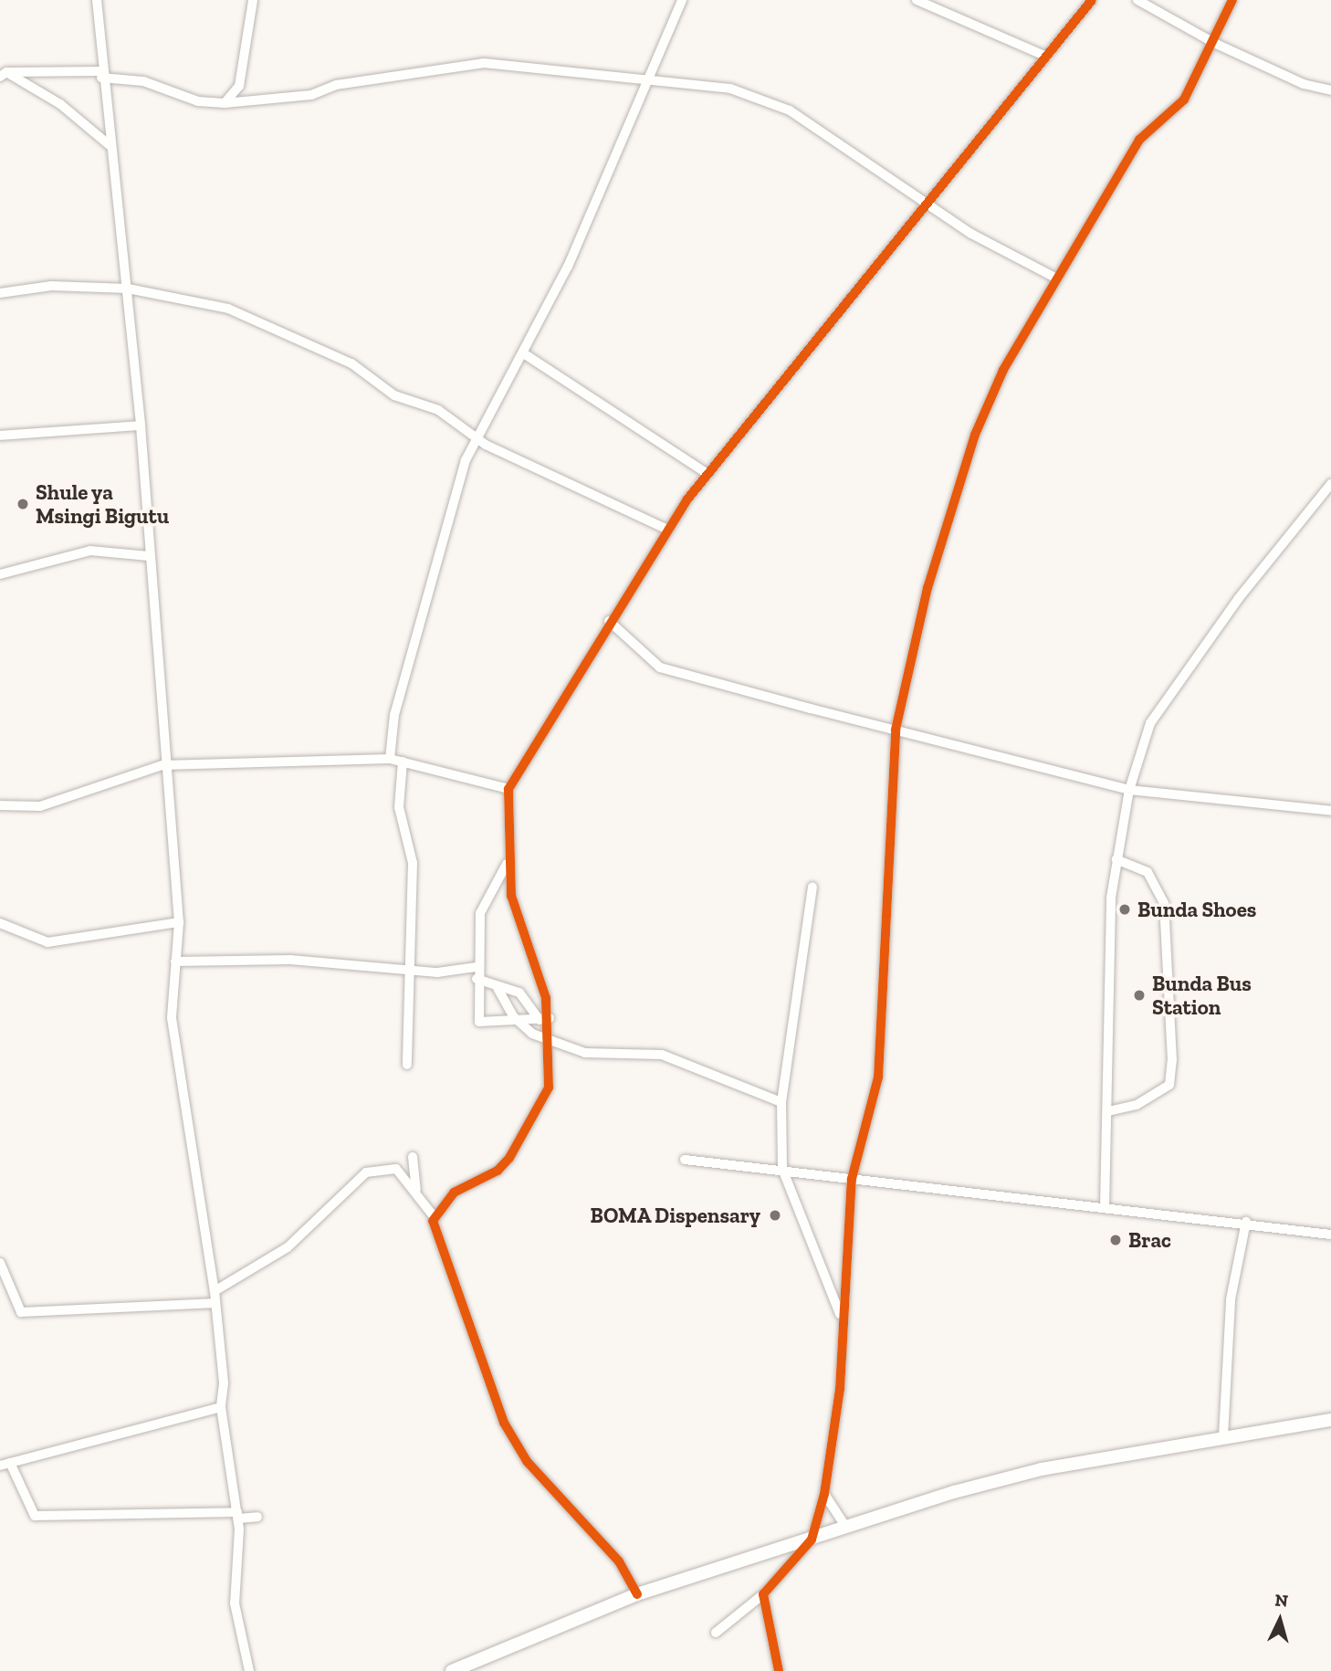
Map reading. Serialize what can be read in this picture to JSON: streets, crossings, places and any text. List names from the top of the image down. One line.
{"places":["Shule ya Msingi Bigutu","Bunda Shoes","Bunda Bus Station","BOMA Dispensary","Brac"],"north":"top"}
